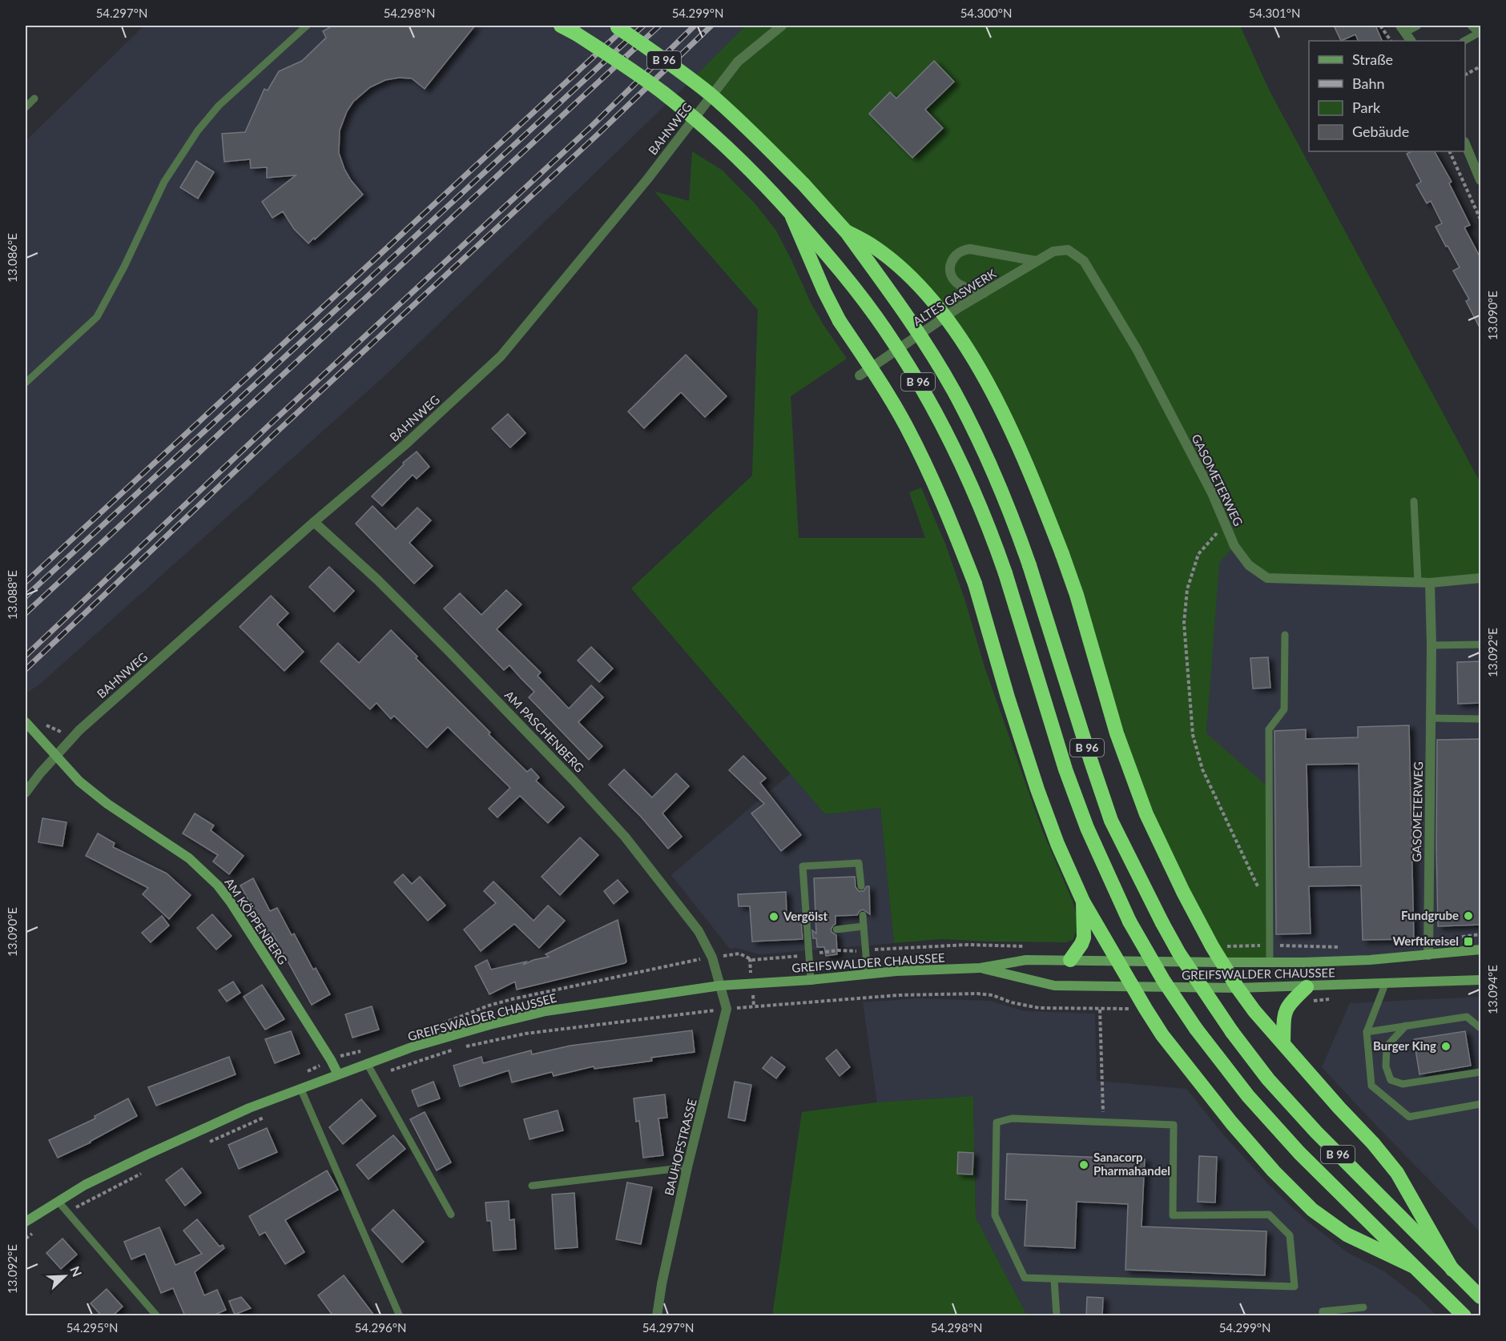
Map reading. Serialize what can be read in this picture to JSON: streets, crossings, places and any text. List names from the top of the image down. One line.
{"streets":{"highway":["B 96"],"main road":["AM KÖPPENBERG","GREIFSWALDER CHAUSSEE"],"street":["BAHNWEG","ALTES GASWERK","GASOMETERWEG","AM PASCHENBERG","BAUHOFSTRASSE"]},"crossings":[["BAHNWEG","AM PASCHENBERG"],["BAHNWEG","AM KÖPPENBERG"],["ALTES GASWERK","GASOMETERWEG"],["GASOMETERWEG","GREIFSWALDER CHAUSSEE"],["AM PASCHENBERG","GREIFSWALDER CHAUSSEE"],["AM KÖPPENBERG","GREIFSWALDER CHAUSSEE"]],"places":{"other":["Fundgrube","Vergölst","Burger King","Sanacorp Pharmahandel"],"transit":["Werftkreisel"]},"legend":["Straße","Bahn","Park","Gebäude"],"north":"top right","coordinates":["54.297°N","54.298°N","54.299°N","54.300°N","54.301°N","13.086°E","13.090°E","13.088°E","13.092°E","13.094°E","54.295°N","54.296°N"]}
